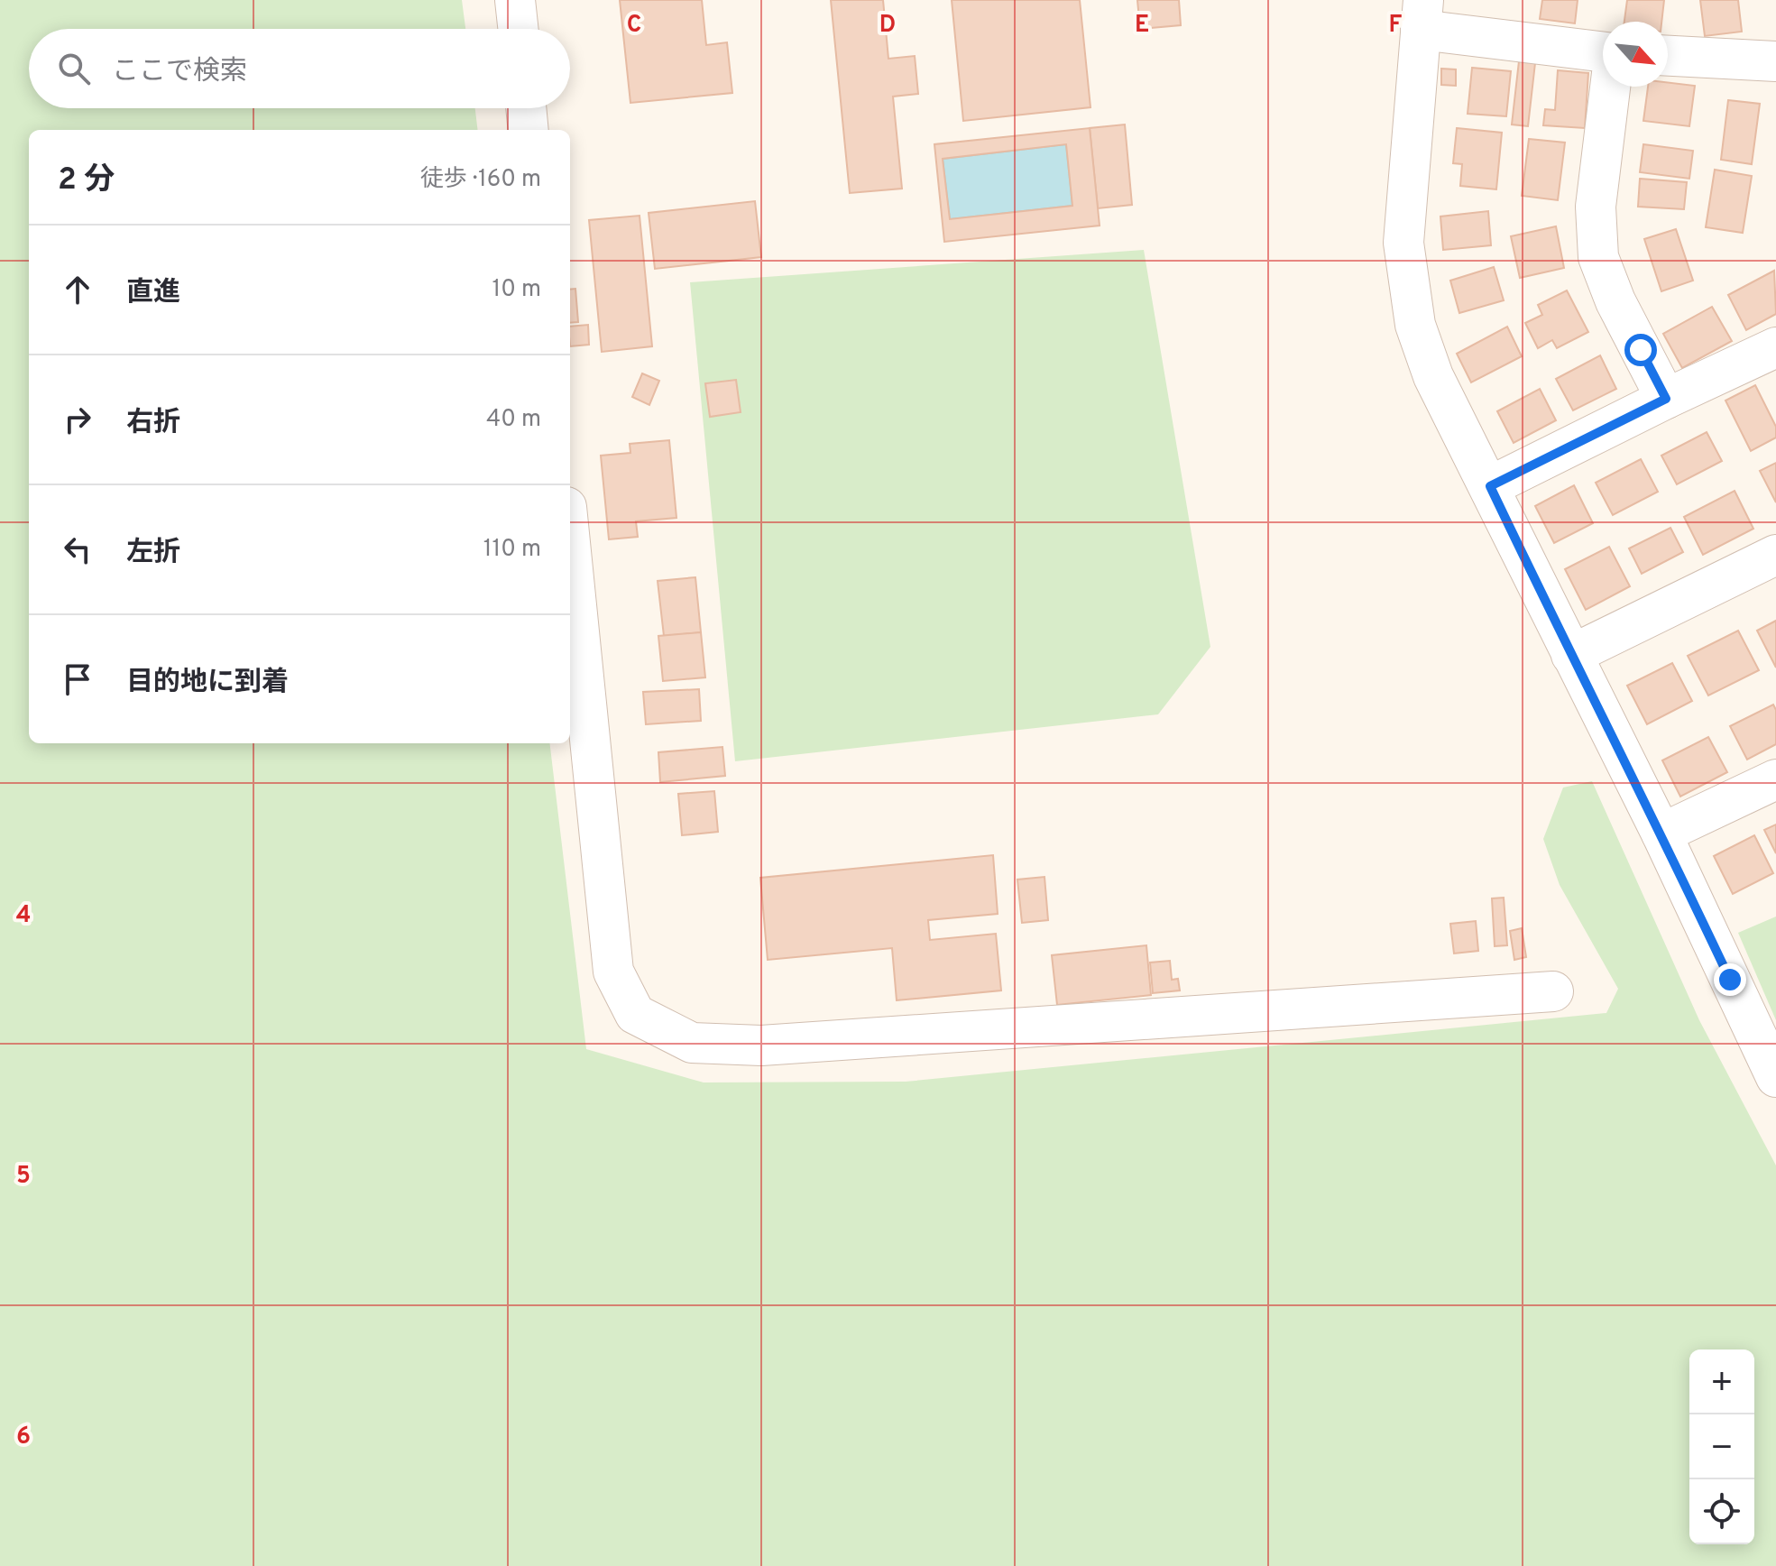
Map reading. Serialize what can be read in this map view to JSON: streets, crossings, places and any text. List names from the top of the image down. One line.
{"north":"bottom right","page":{"search":"ここで検索","heading":["2 分","徒歩 · 160 m"],"list":[["直進","10 m"],["右折","40 m"],["左折","110 m"],"目的地に到着"],"map_buttons":["+","−"]},"grid":{"columns":["C","D","E","F"],"rows":["4","5","6"]}}
